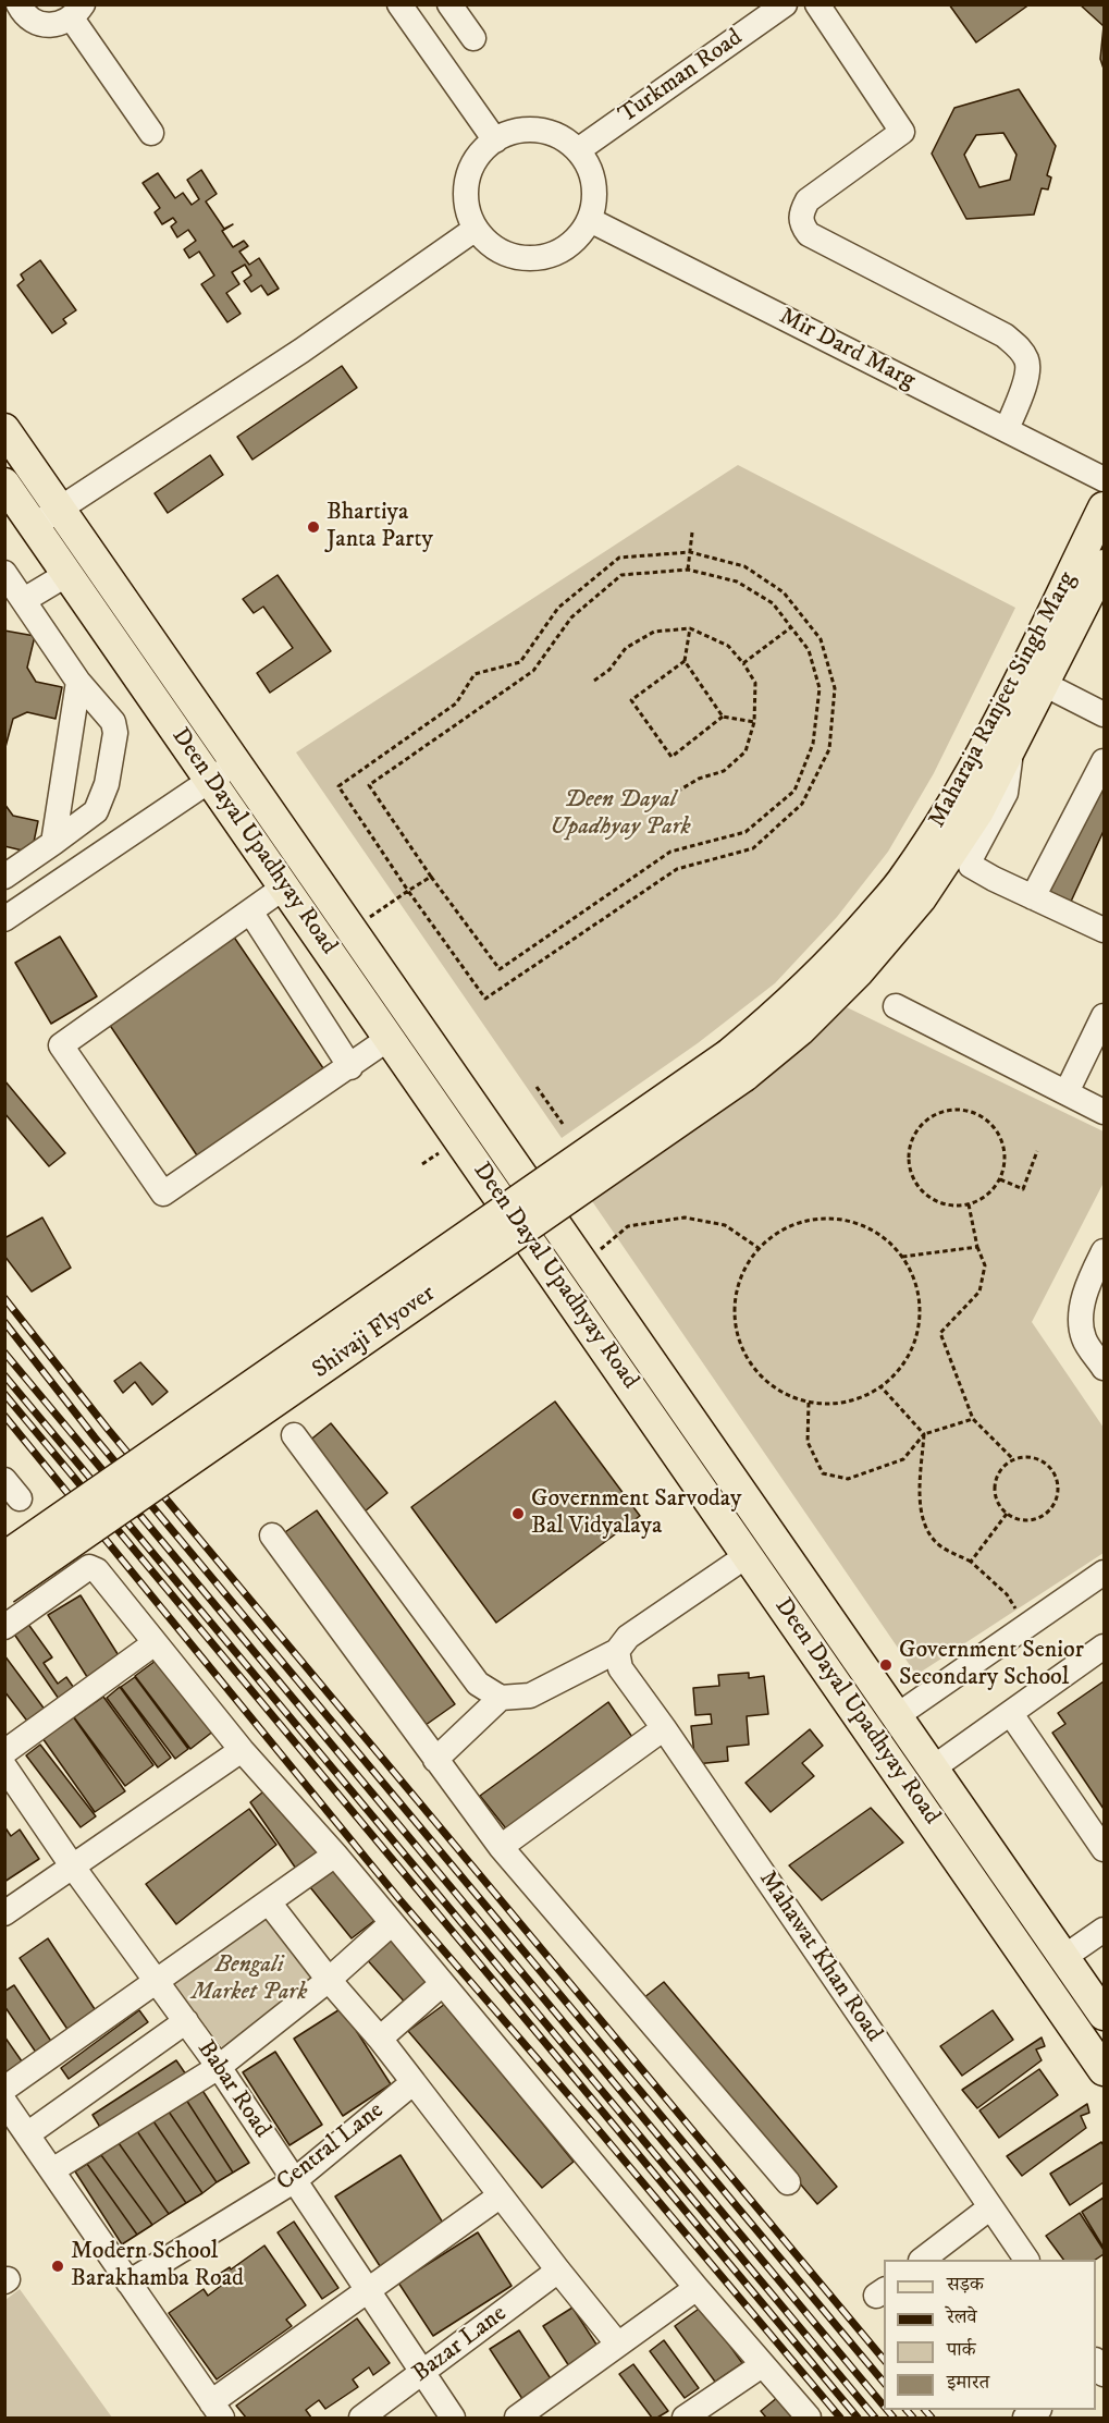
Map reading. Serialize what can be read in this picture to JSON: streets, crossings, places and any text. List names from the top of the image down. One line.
{"streets":{"main road":["Maharaja Ranjeet Singh Marg","Deen Dayal Upadhyay Road","Shivaji Flyover"],"street":["Turkman Road","Mir Dard Marg","Mahawat Khan Road","Babar Road","Central Lane","Bazar Lane"]},"crossings":[["Turkman Road","Mir Dard Marg"],["Maharaja Ranjeet Singh Marg","Shivaji Flyover"],["Babar Road","Central Lane"],["Babar Road","Bazar Lane"]],"parks":["Deen Dayal Upadhyay Park","Bengali Market Park"],"places":["Bhartiya Janta Party","Government Sarvoday Bal Vidyalaya","Government Senior Secondary School","Modern School Barakhamba Road"],"legend":["सड़क","रेलवे","पार्क","इमारत"]}
